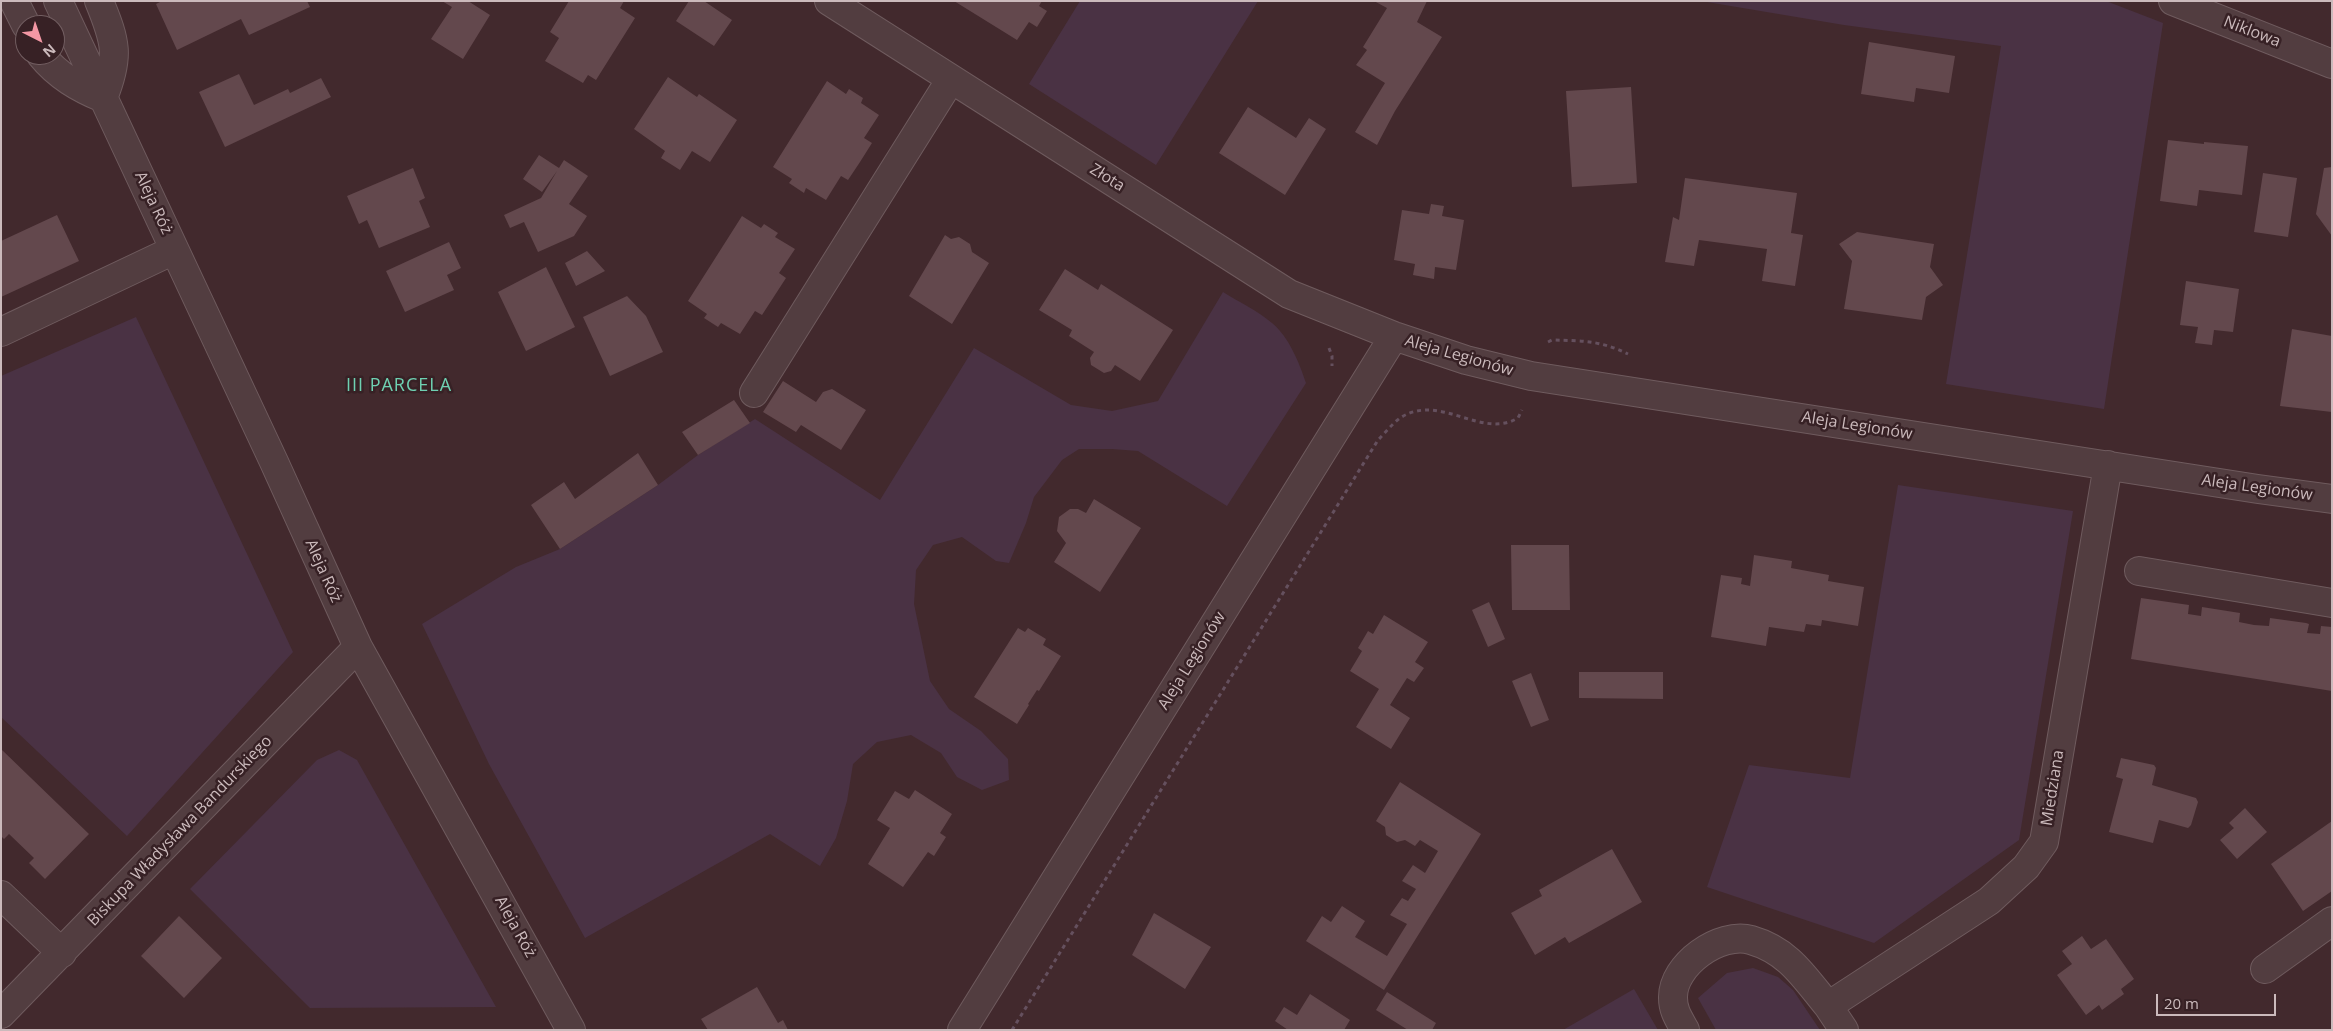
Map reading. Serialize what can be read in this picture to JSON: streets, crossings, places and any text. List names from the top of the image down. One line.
{"streets":{"street":["Niklowa","Złota","Aleja Róż","Aleja Legionów","Miedziana","Biskupa Władysława Bandurskiego"]},"crossings":[["Złota","Aleja Legionów"],["Aleja Róż","Biskupa Władysława Bandurskiego"],["Aleja Legionów","Miedziana"]],"districts":["III PARCELA"],"scale_bar":"20 m","north":"bottom right"}
